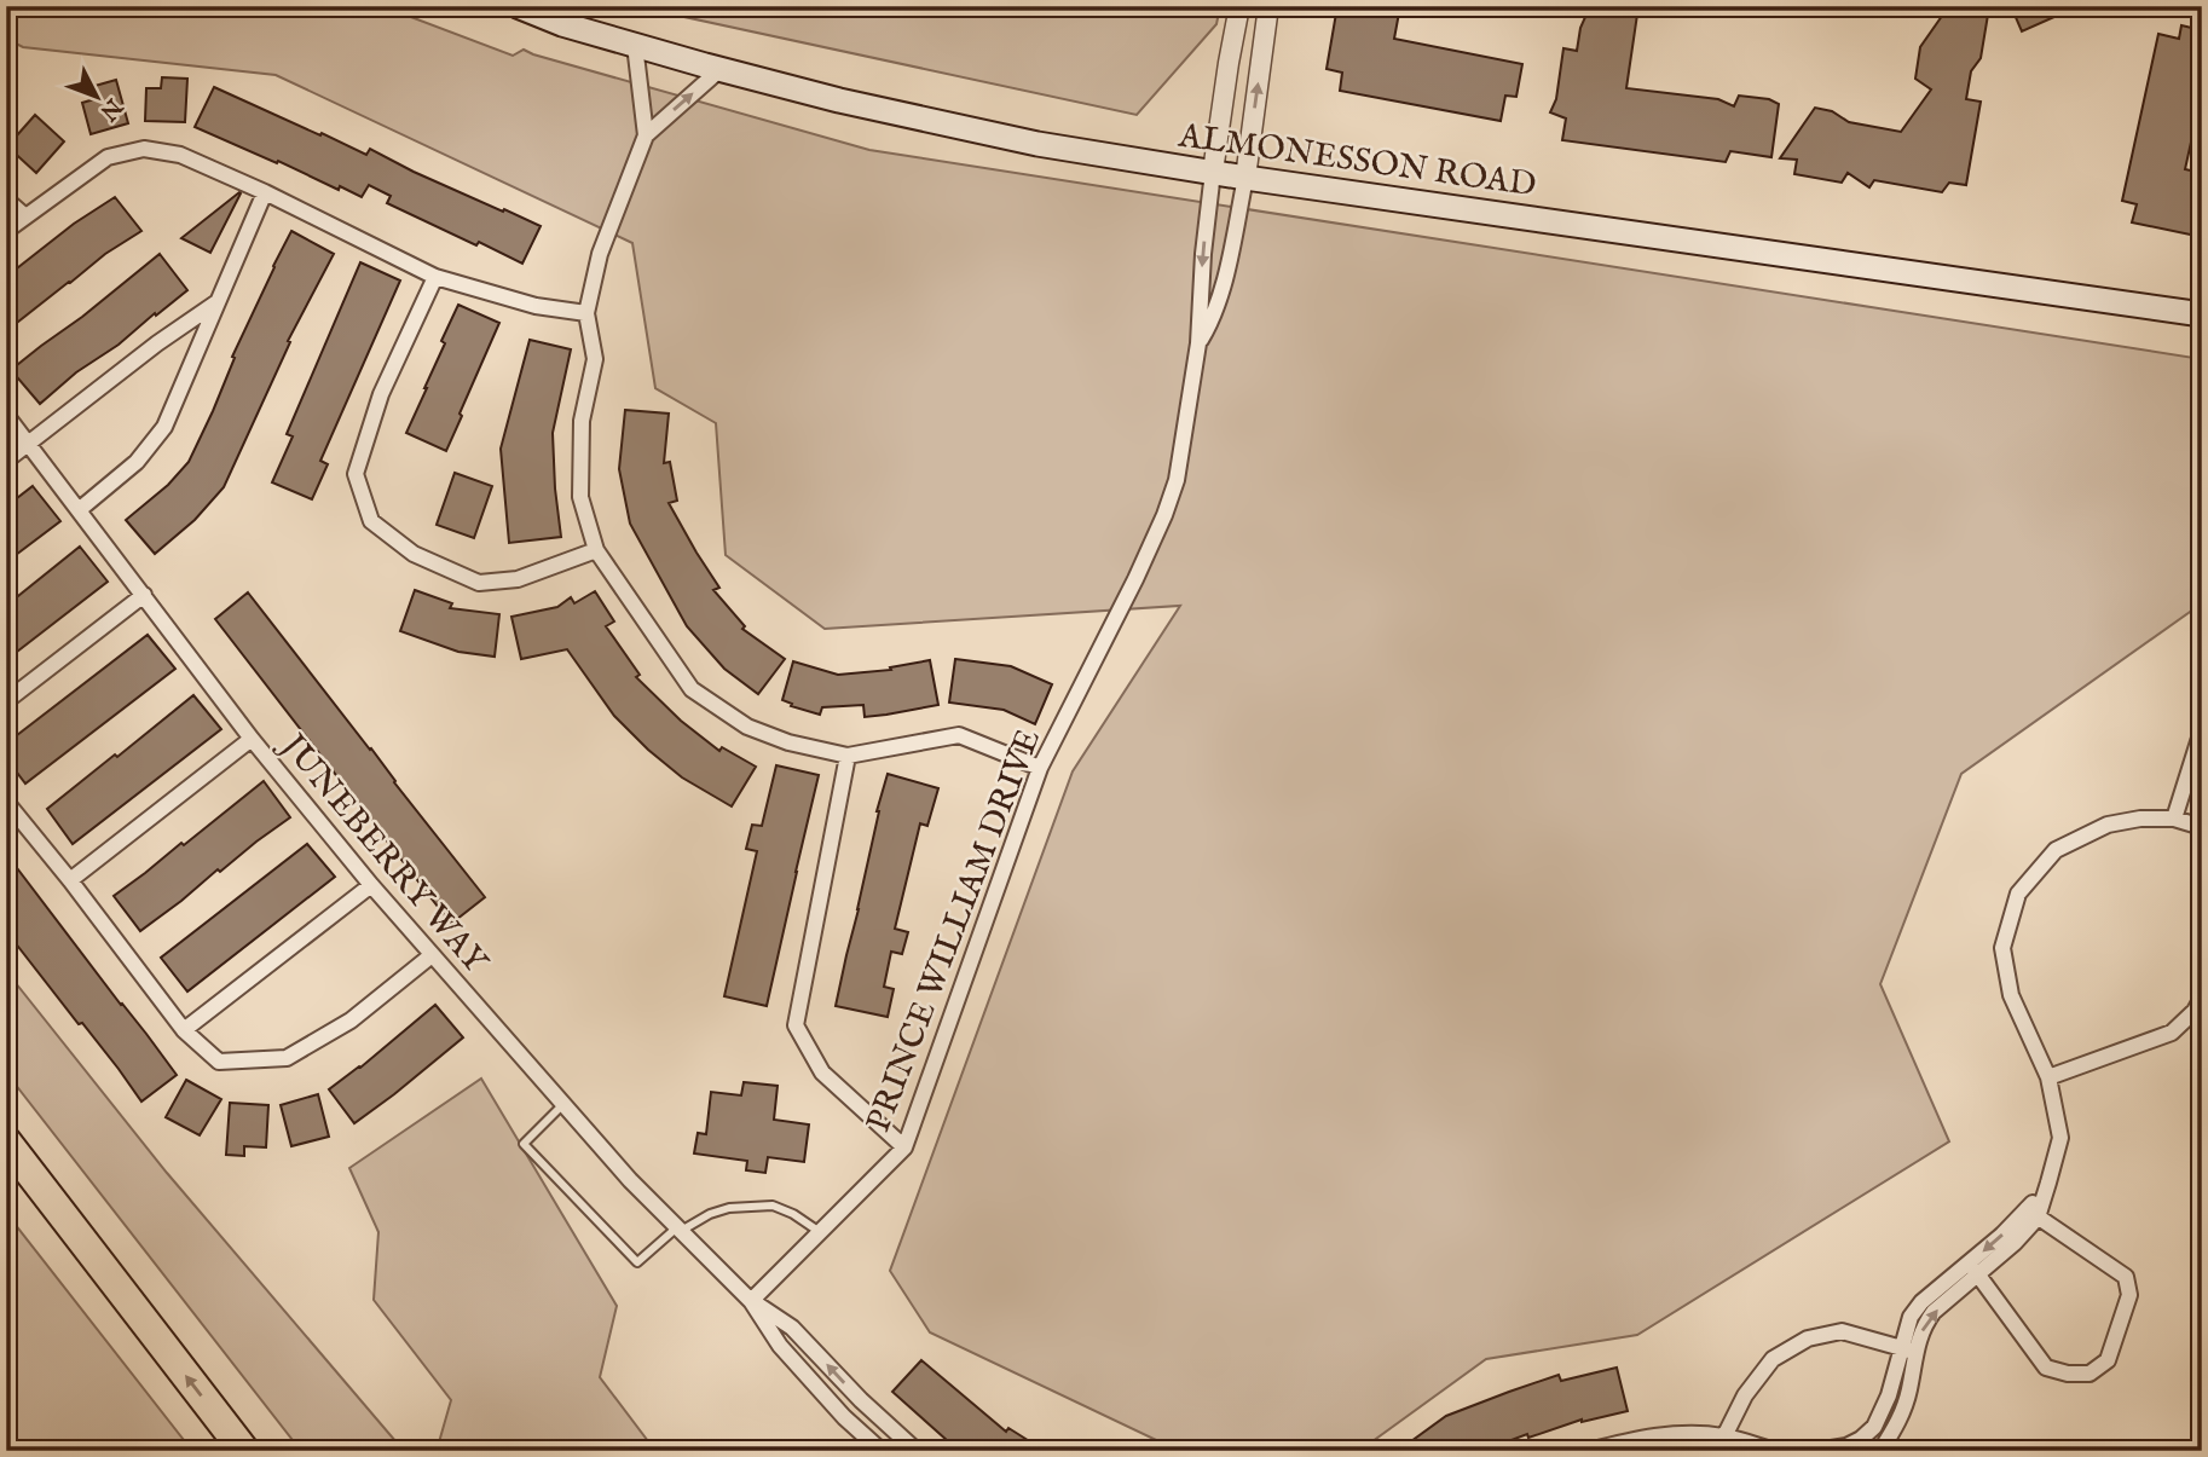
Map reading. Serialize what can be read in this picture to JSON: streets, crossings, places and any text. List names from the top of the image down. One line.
{"streets":{"main road":["ALMONESSON ROAD"],"street":["JUNEBERRY WAY","PRINCE WILLIAM DRIVE"]},"crossings":[["ALMONESSON ROAD","PRINCE WILLIAM DRIVE"],["JUNEBERRY WAY","PRINCE WILLIAM DRIVE"]],"north":"bottom right"}
